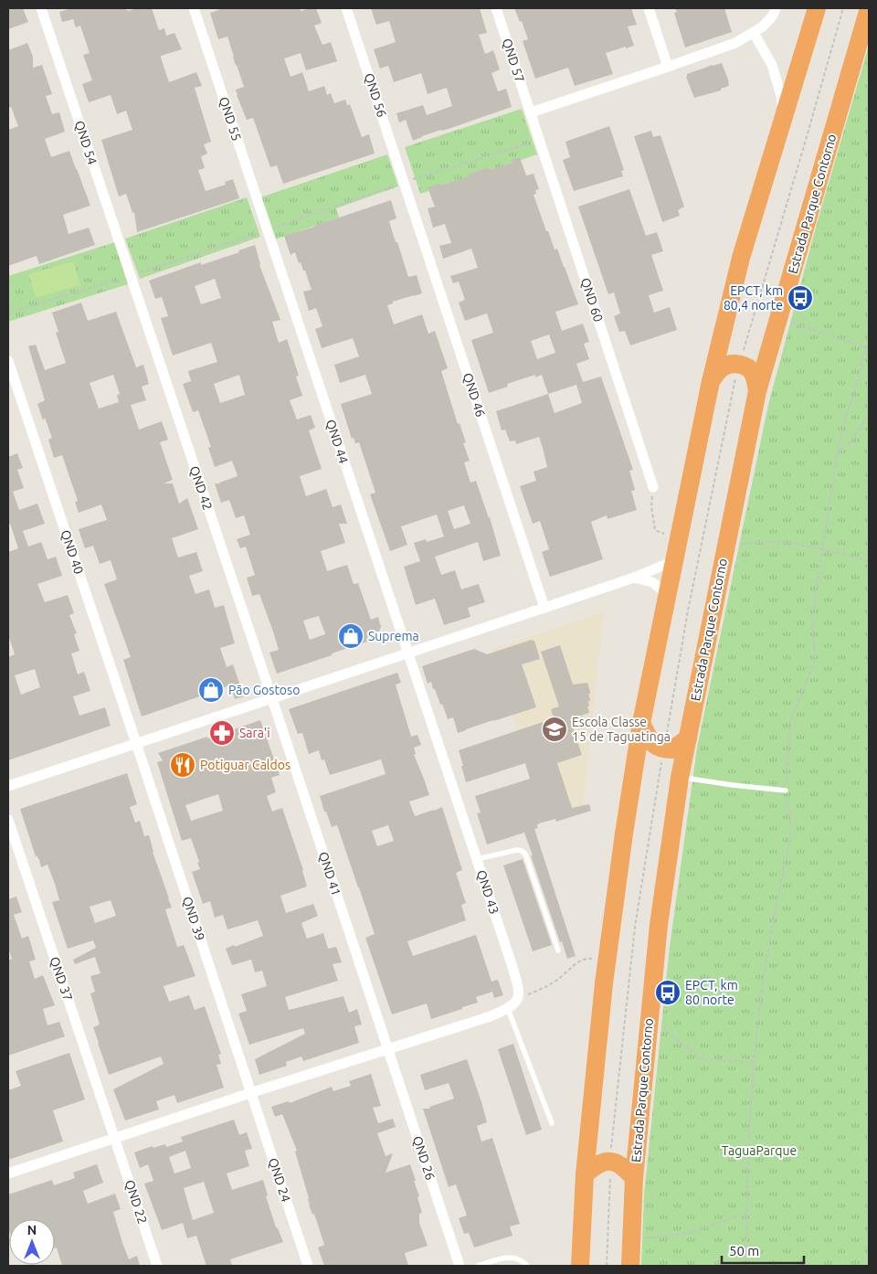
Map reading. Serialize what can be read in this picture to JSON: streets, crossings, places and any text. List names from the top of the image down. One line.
{"streets":{"highway":["Estrada Parque Contorno"],"street":["QND 57","QND 56","QND 55","QND 54","QND 60","QND 46","QND 44","QND 42","QND 40","QND 41","QND 43","QND 39","QND 37","QND 26","QND 24","QND 22"]},"crossings":[["QND 57","QND 60"],["QND 56","QND 46"],["QND 55","QND 44"],["QND 54","QND 42"],["QND 44","QND 43"],["QND 42","QND 41"],["QND 40","QND 39"],["QND 41","QND 26"],["QND 39","QND 24"],["QND 37","QND 22"]],"parks":["TaguaParque"],"places":{"bus stop":["EPCT, km 80,4 norte","EPCT, km 80 norte"],"shop":["Suprema","Pão Gostoso"],"school or university":["Escola Classe 15 de Taguatinga"],"pharmacy":["Sara'i"],"restaurant":["Potiguar Caldos"]},"scale_bar":"50 m","north":"top"}
